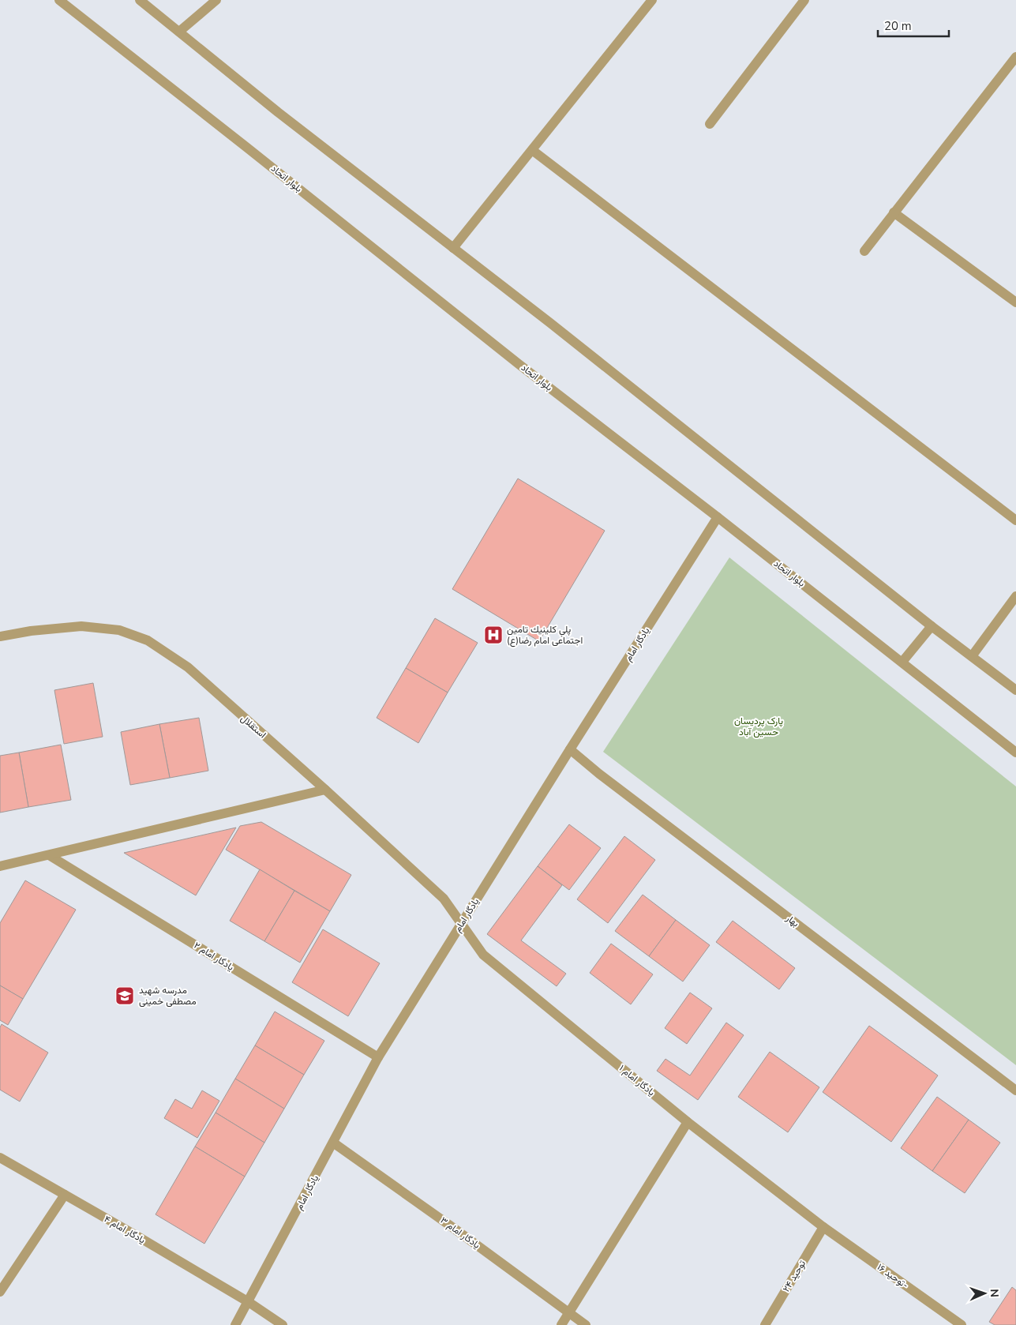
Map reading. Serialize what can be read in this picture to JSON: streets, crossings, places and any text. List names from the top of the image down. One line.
{"streets":{"street":["بلوار اتحاد","یادگار امام","استقلال","بهار","یادگار امام ۲","یادگار امام ۱","یادگار امام ۴","یادگار امام ۳","توحید ۲۴","توحید ۱۶-"]},"crossings":[["بلوار اتحاد","یادگار امام"],["یادگار امام","استقلال"],["یادگار امام","بهار"],["یادگار امام","یادگار امام ۲"],["یادگار امام","یادگار امام ۱"],["یادگار امام","یادگار امام ۴"],["یادگار امام","یادگار امام ۳"],["استقلال","یادگار امام ۱"],["یادگار امام ۱","توحید ۲۴"],["یادگار امام ۱","توحید ۱۶-"],["توحید ۲۴","توحید ۱۶-"]],"parks":["پارک پردیسان حسین آباد"],"places":{"hospital":["پلي كلينيك تامین اجتماعی امام رضا(ع)"],"school or university":["مدرسه شهید مصطفی خمینی"]},"scale_bar":"20 m","north":"right"}
